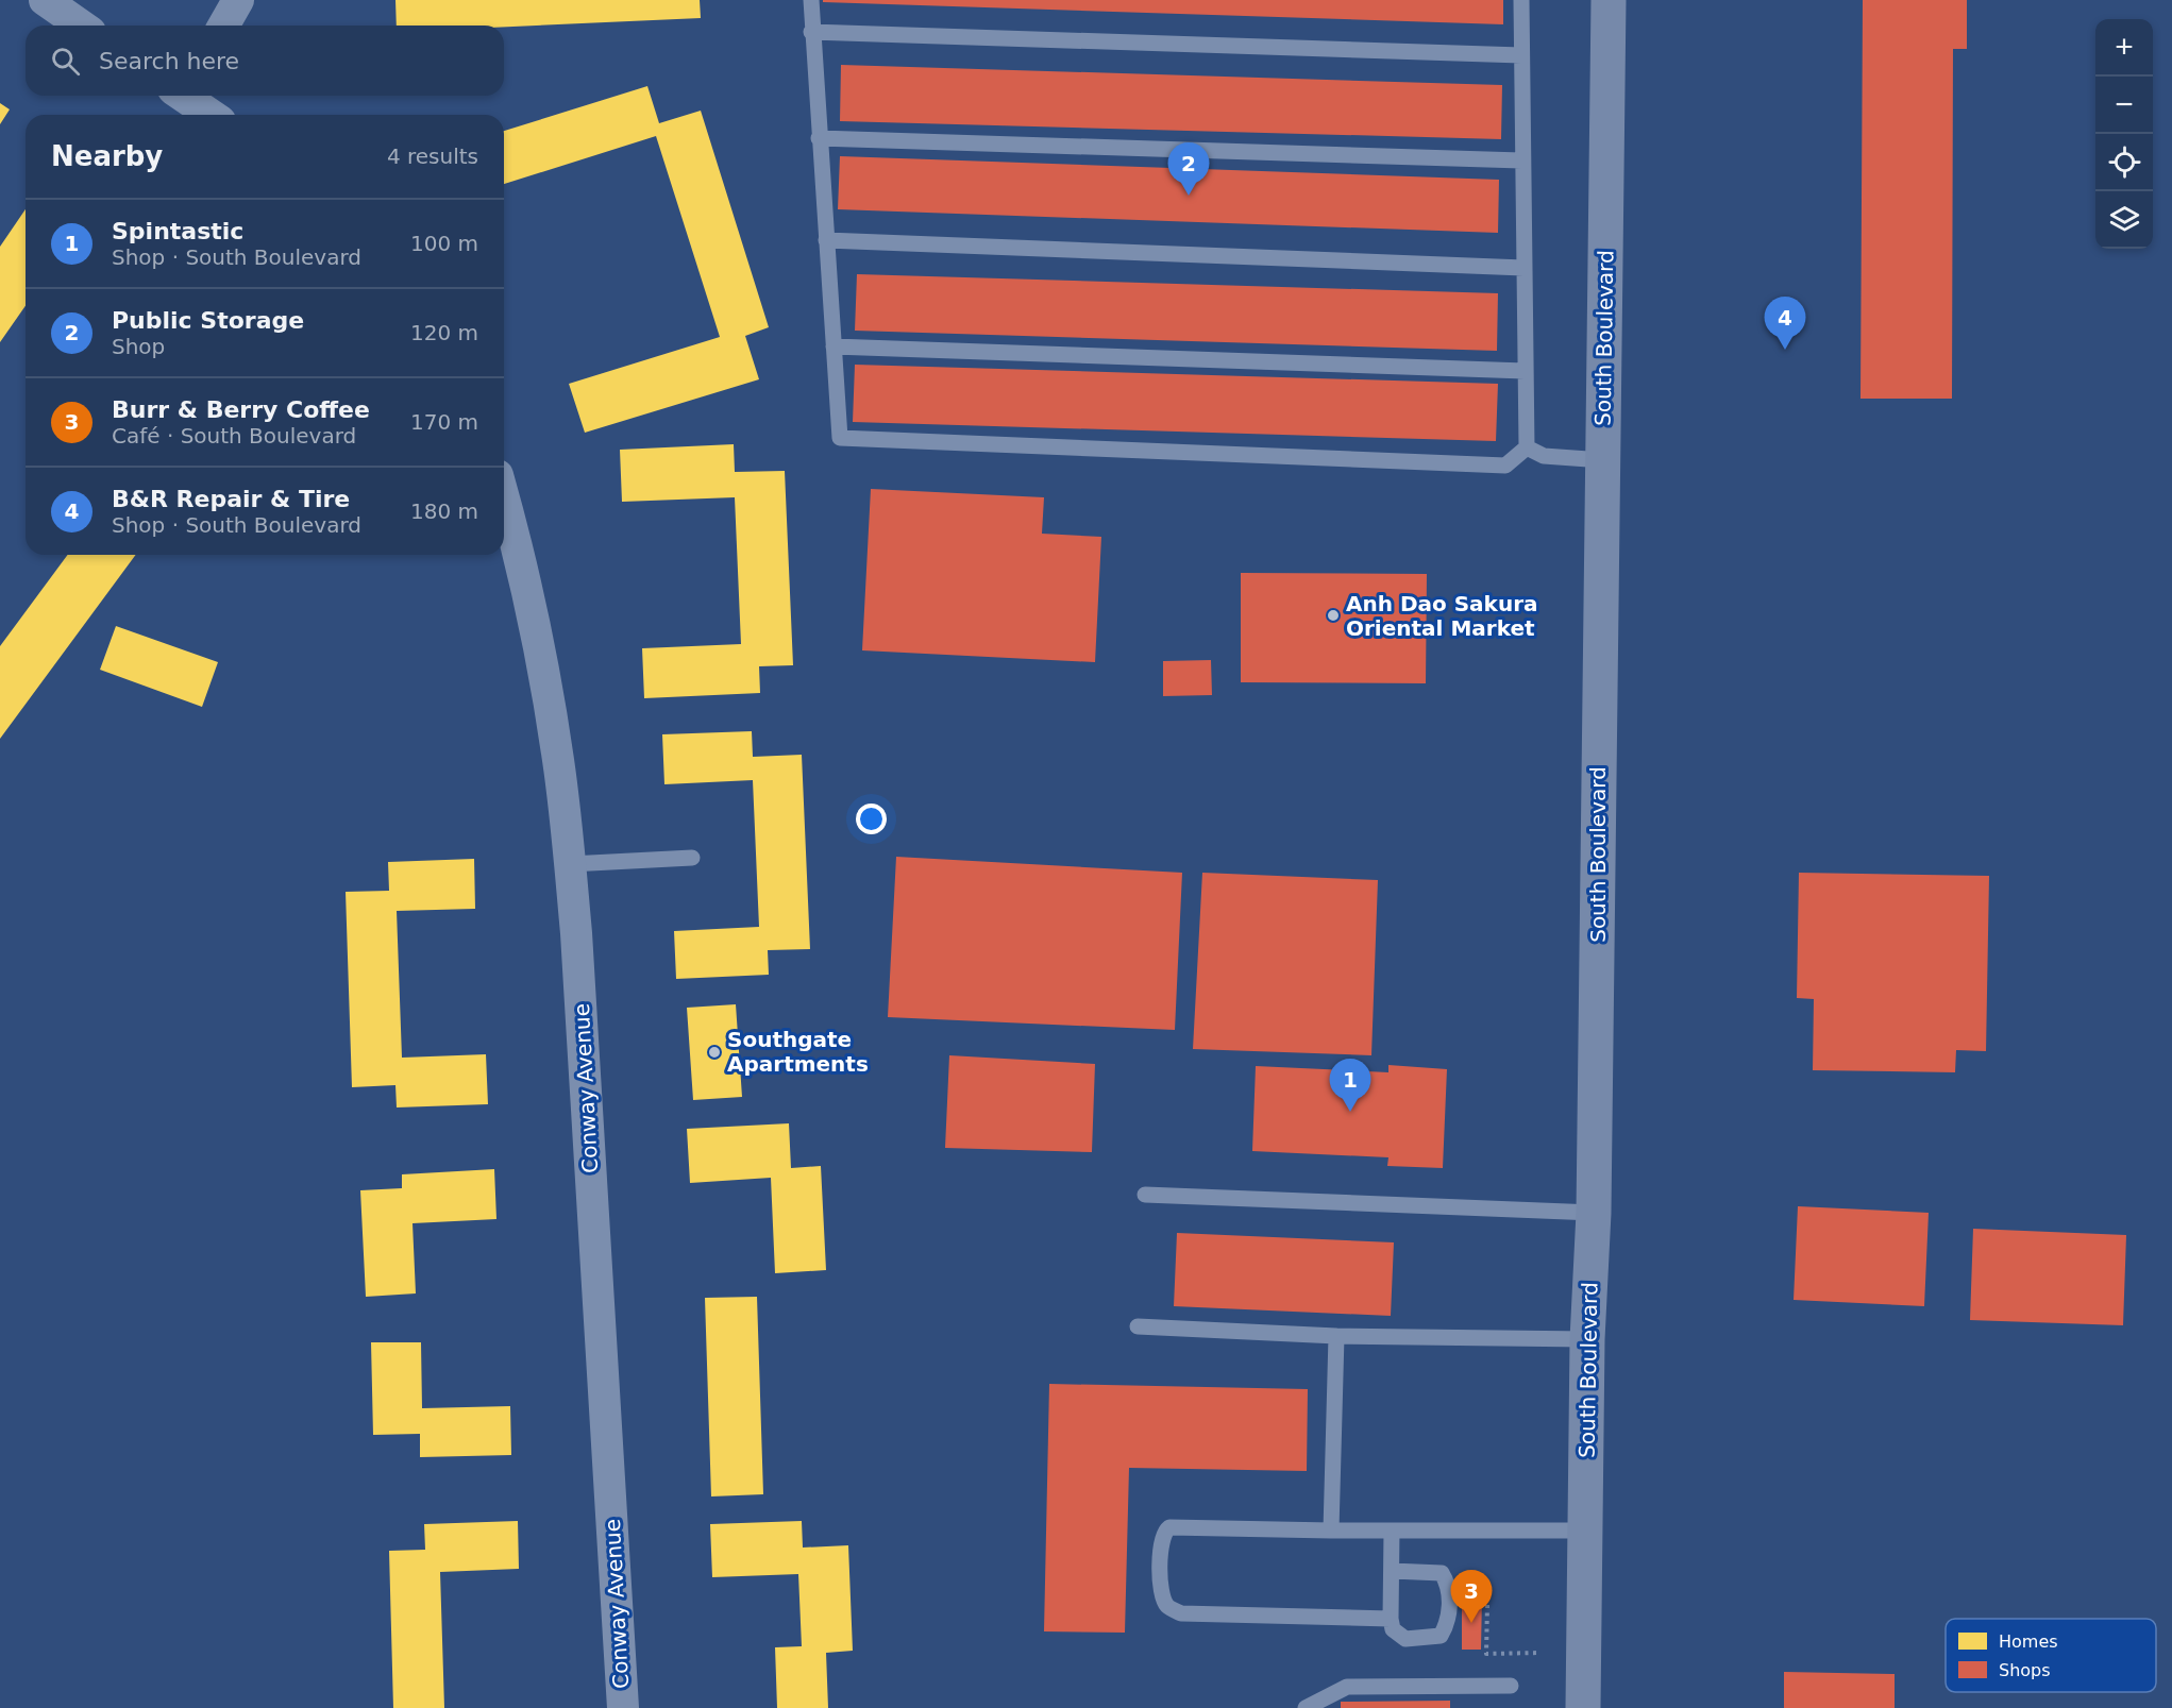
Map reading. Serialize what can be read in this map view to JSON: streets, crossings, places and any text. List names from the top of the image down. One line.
{"streets":{"main road":["South Boulevard"],"street":["Conway Avenue"]},"places":["Anh Dao Sakura Oriental Market","Southgate Apartments"],"legend":["Homes","Shops"],"page":{"map_buttons":["+","−"],"search":"Search here","heading":["Nearby","4 results"],"pins":["2","4","1","3"],"list":[{"mark":"1","name":"Spintastic","note":"Shop · South Boulevard","value":"100 m"},{"mark":"2","name":"Public Storage","note":"Shop","value":"120 m"},{"mark":"3","name":"Burr & Berry Coffee","note":"Café · South Boulevard","value":"170 m"},{"mark":"4","name":"B&R Repair & Tire","note":"Shop · South Boulevard","value":"180 m"}]}}
